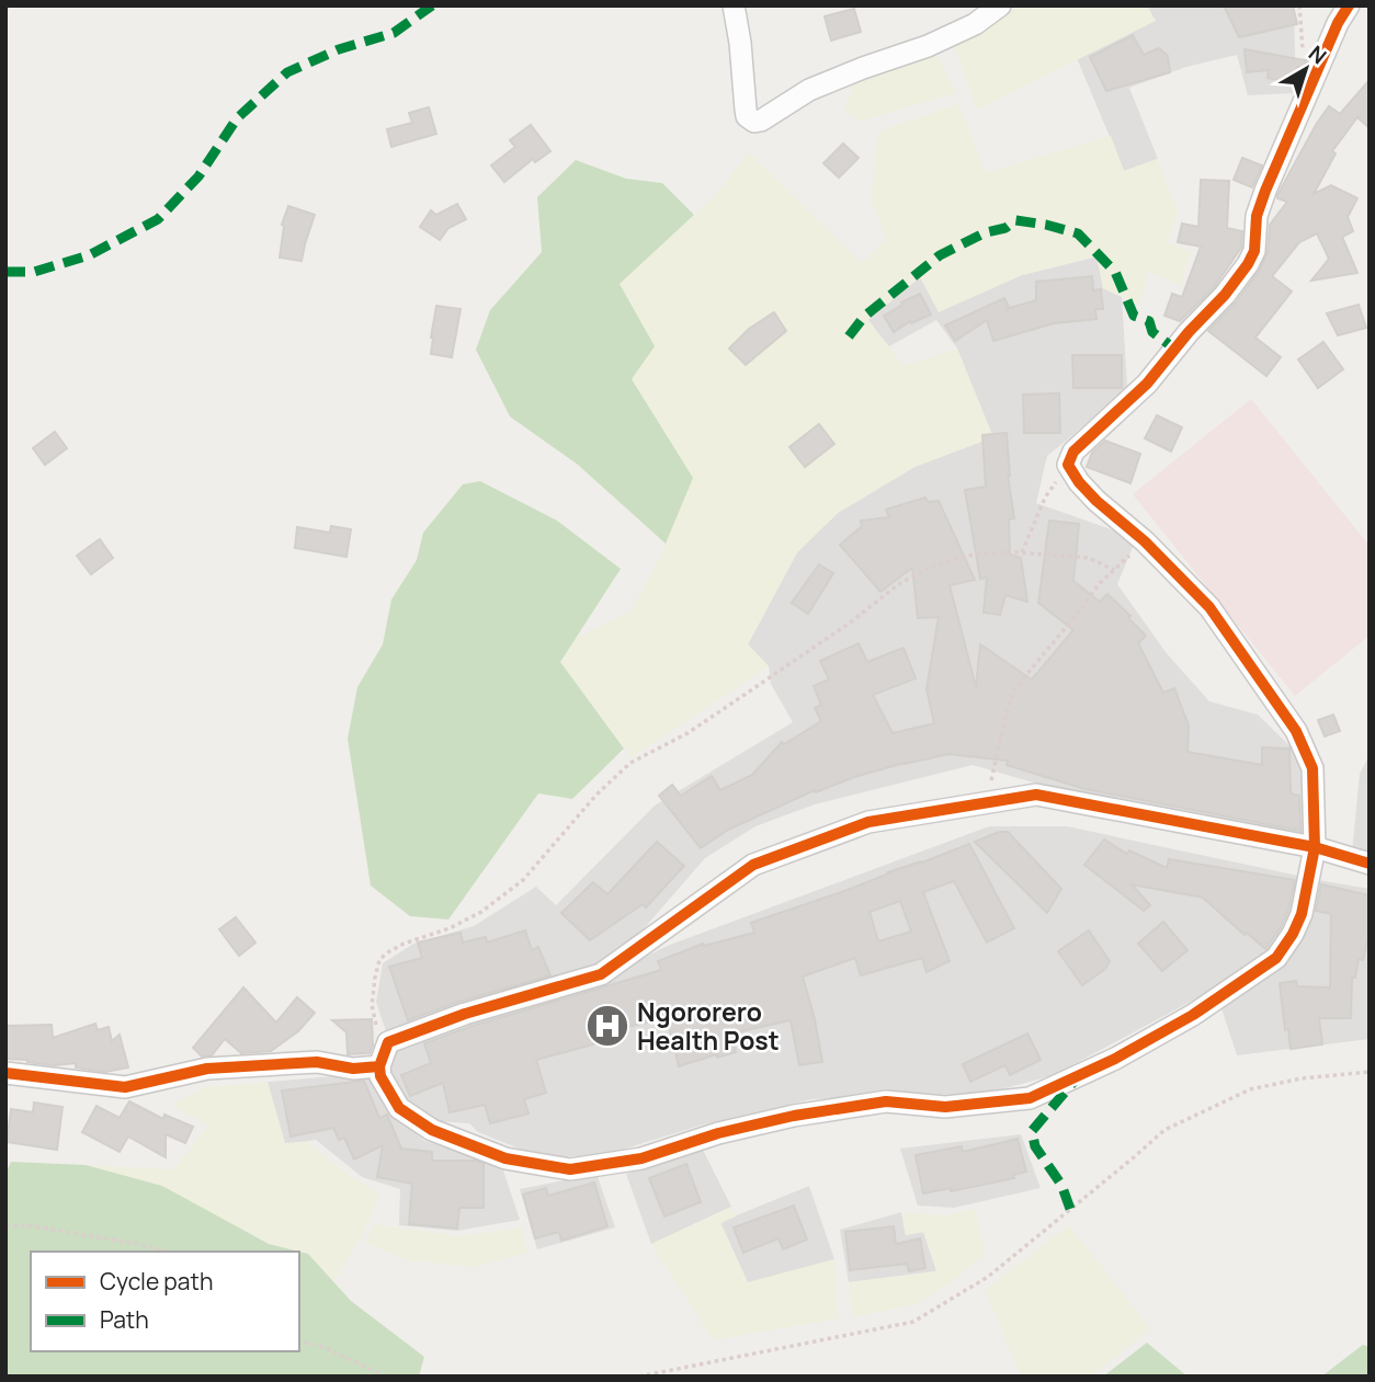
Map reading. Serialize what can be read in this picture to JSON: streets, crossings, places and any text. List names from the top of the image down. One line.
{"places":{"hospital":["Ngororero Health Post"]},"legend":["Cycle path","Path"],"north":"top right"}
